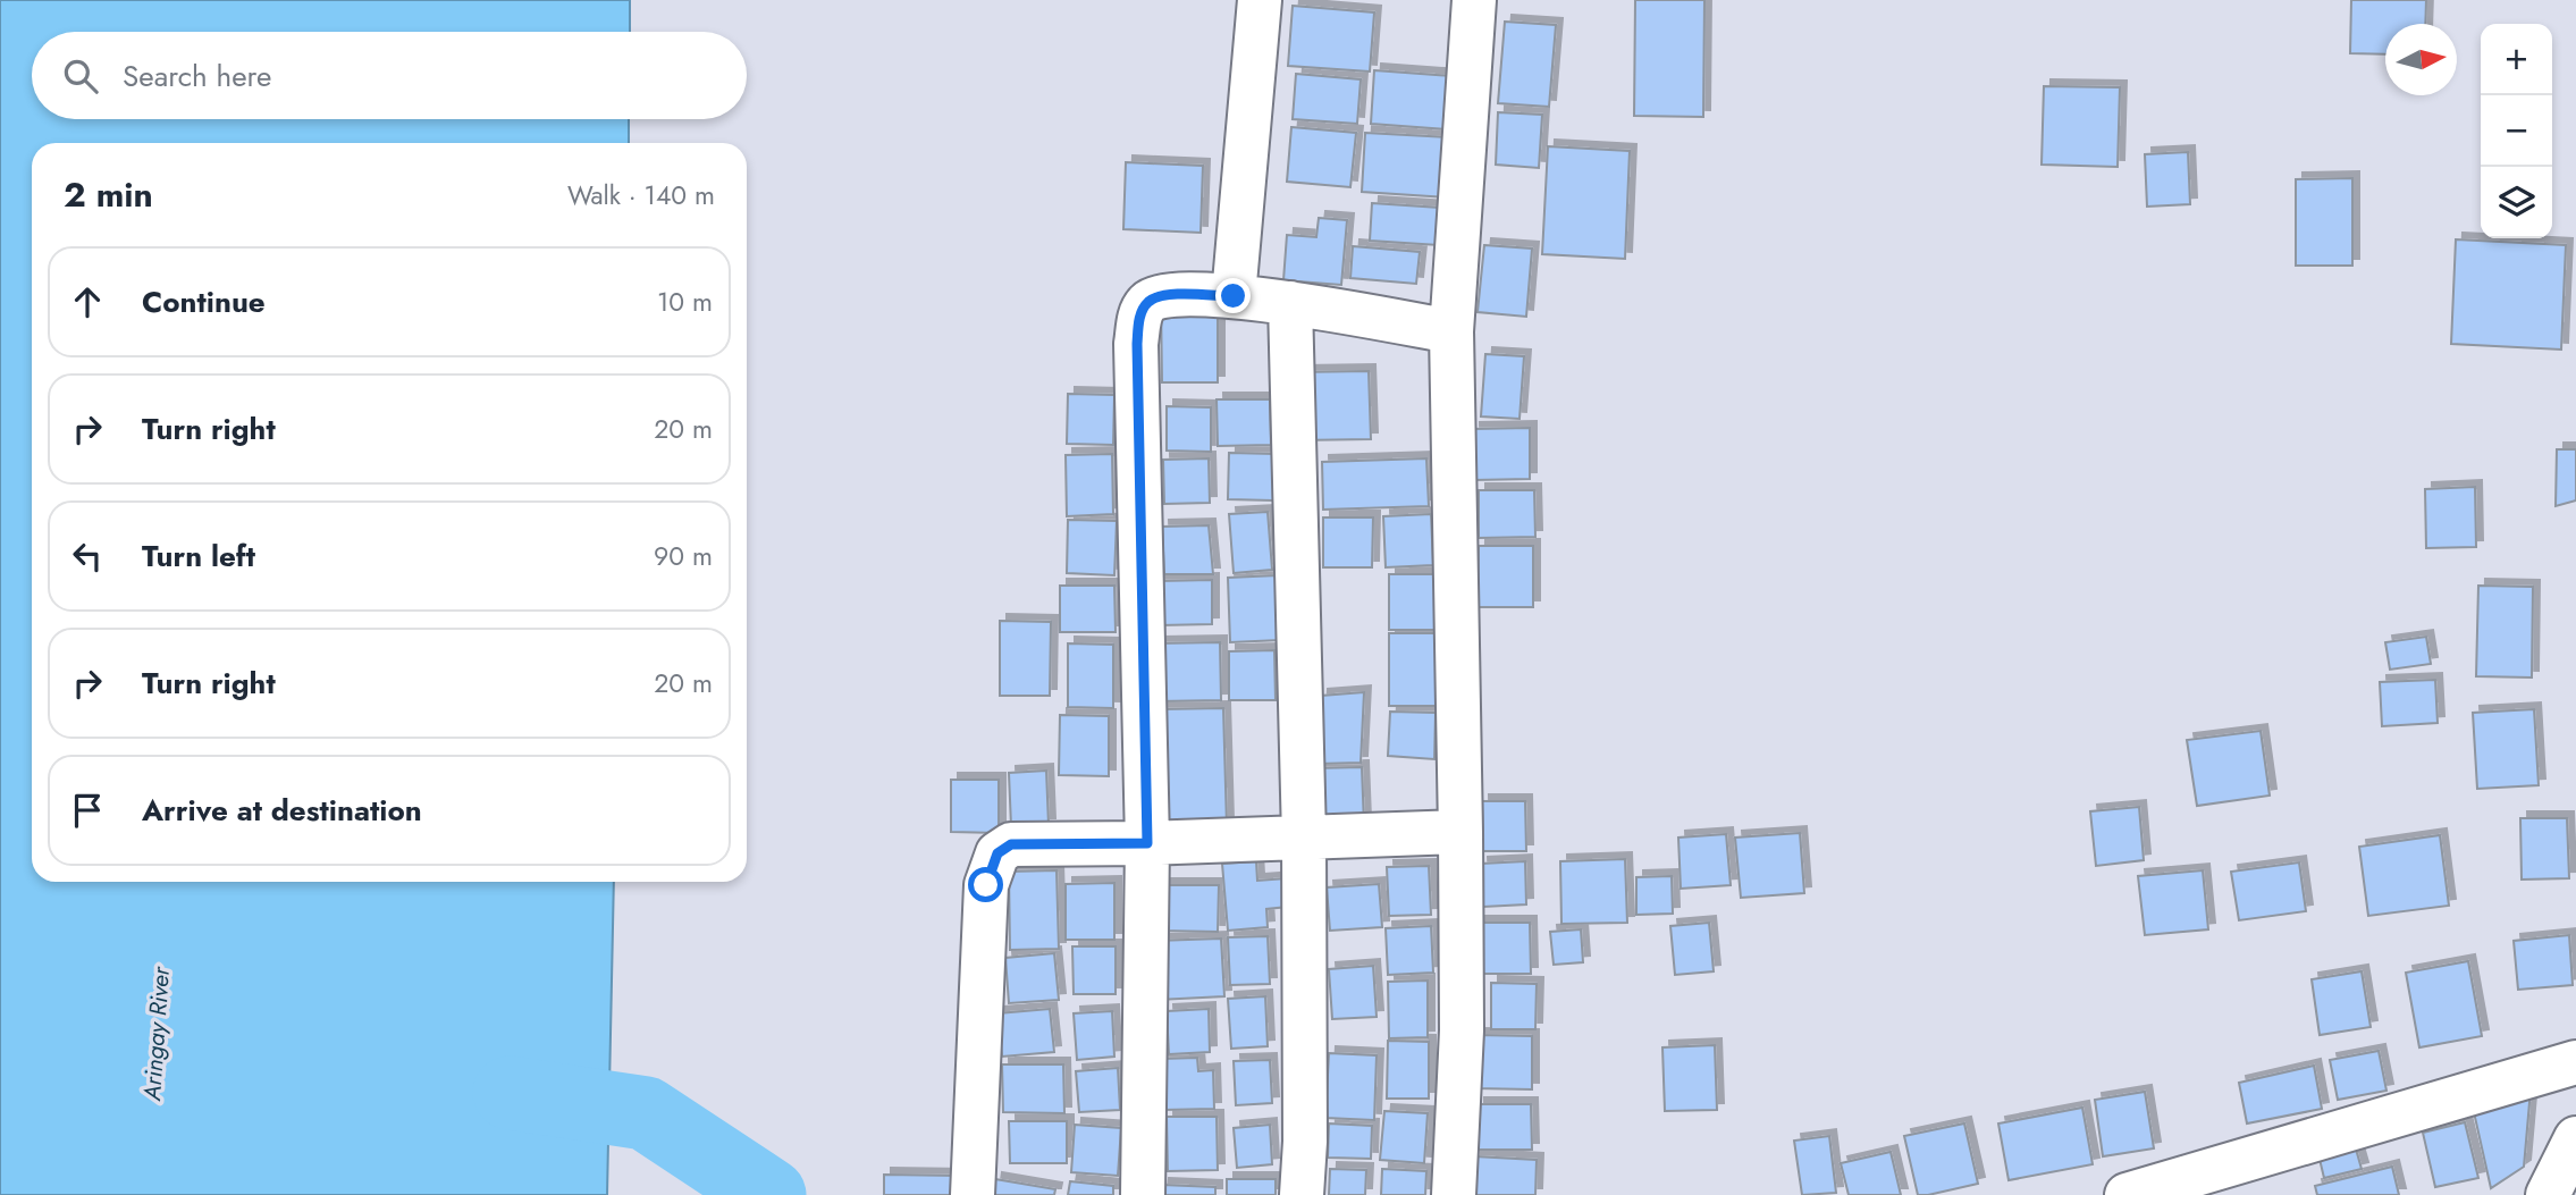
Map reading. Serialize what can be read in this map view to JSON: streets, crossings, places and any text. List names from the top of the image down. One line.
{"water":["Aringay River"],"north":"right","page":{"map_buttons":["+","−"],"search":"Search here","heading":["2 min","Walk · 140 m"],"list":[["Continue","10 m"],["Turn right","20 m"],["Turn left","90 m"],["Turn right","20 m"],"Arrive at destination"]}}
